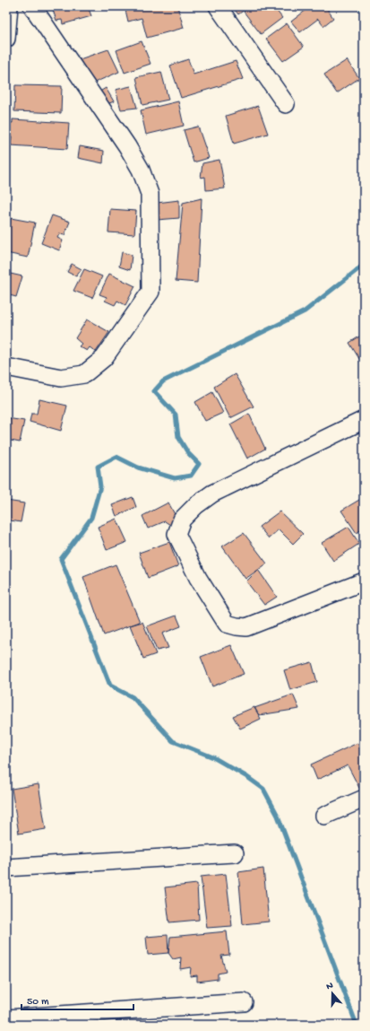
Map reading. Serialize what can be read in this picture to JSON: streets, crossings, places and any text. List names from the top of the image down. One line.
{"scale_bar":"50 m","north":"top"}
